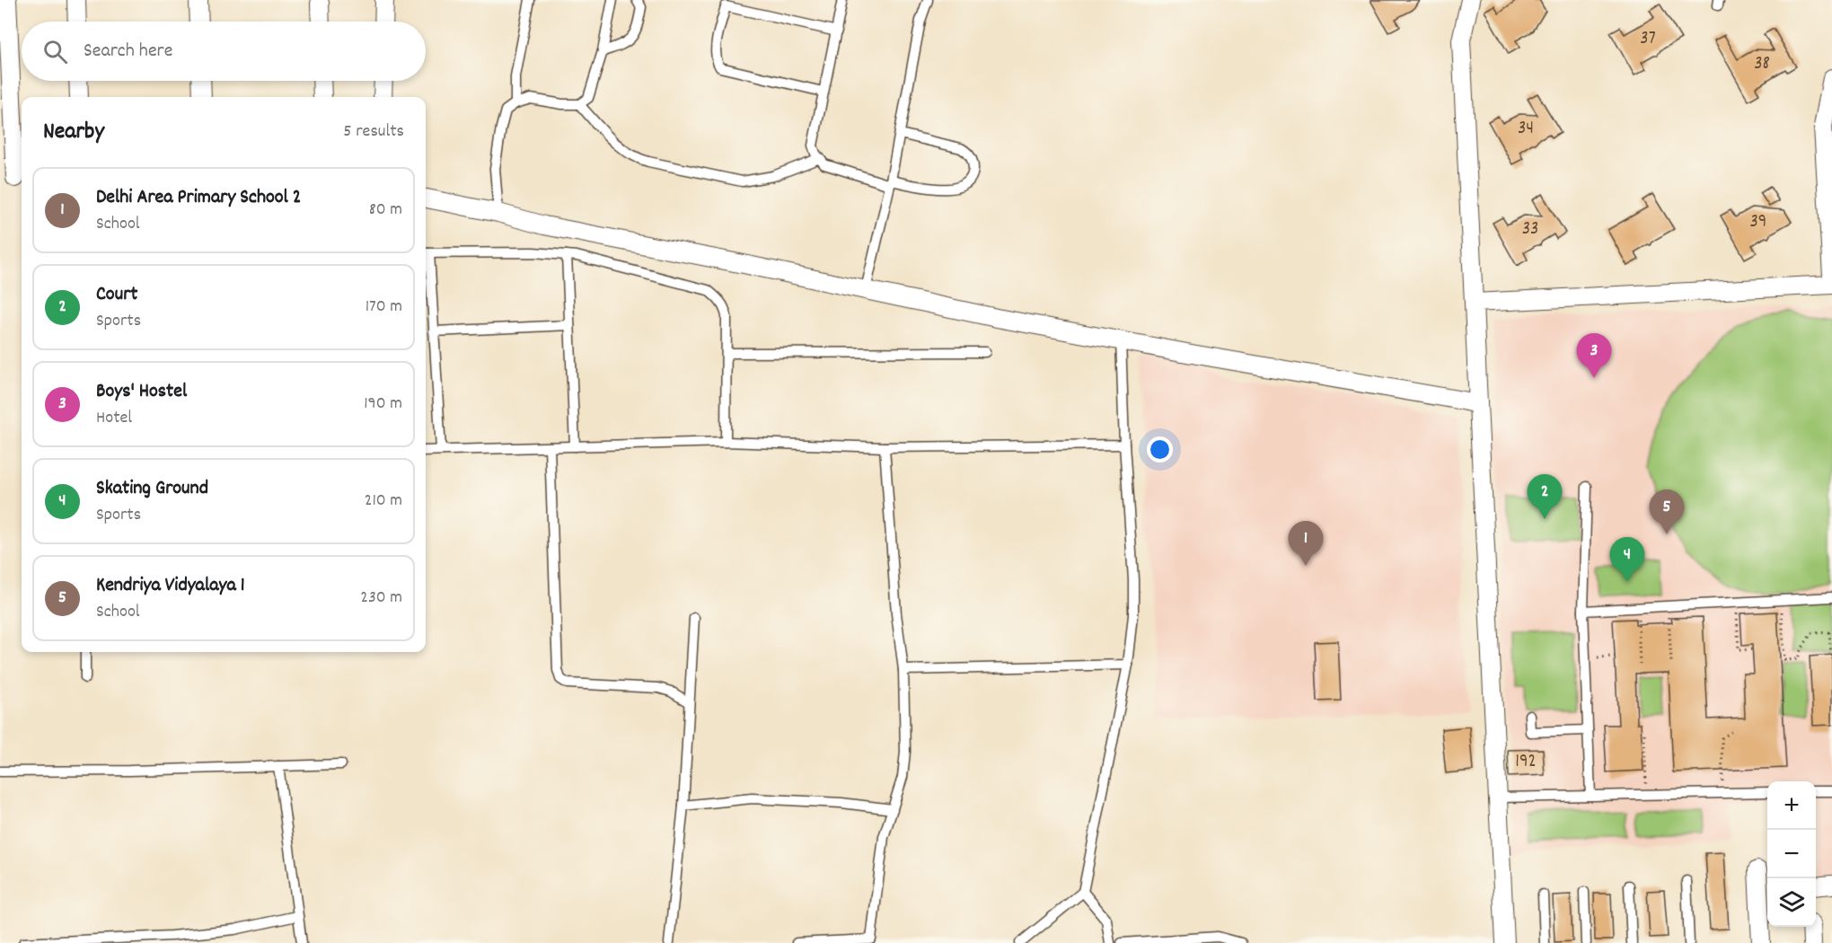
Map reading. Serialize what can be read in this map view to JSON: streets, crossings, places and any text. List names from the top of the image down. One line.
{"house_numbers":["37","38","34","39","33","192"],"page":{"search":"Search here","heading":["Nearby","5 results"],"list":[{"mark":"1","name":"Delhi Area Primary School 2","note":"School","value":"80 m"},{"mark":"2","name":"Court","note":"Sports","value":"170 m"},{"mark":"3","name":"Boys' Hostel","note":"Hotel","value":"190 m"},{"mark":"4","name":"Skating Ground","note":"Sports","value":"210 m"},{"mark":"5","name":"Kendriya Vidyalaya 1","note":"School","value":"230 m"}],"pins":["3","2","5","1","4"],"map_buttons":["+","−"]}}
